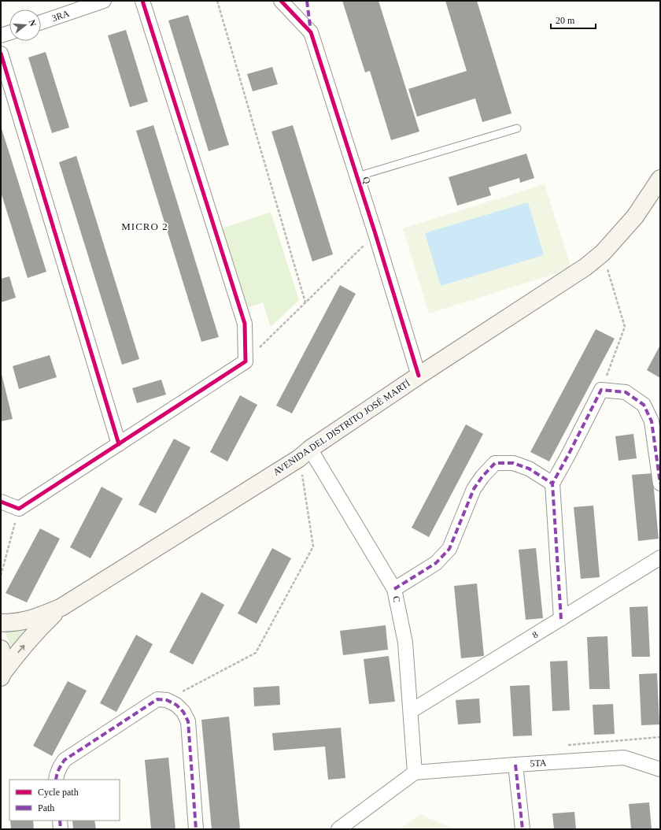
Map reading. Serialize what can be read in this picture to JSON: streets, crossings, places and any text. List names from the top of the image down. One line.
{"streets":{"main road":["AVENIDA DEL DISTRITO JOSÉ MARTÍ"],"street":["3RA","Q","C","8","5TA"]},"crossings":[["Q","AVENIDA DEL DISTRITO JOSÉ MARTÍ"],["AVENIDA DEL DISTRITO JOSÉ MARTÍ","C"],["C","8"],["C","5TA"]],"districts":["MICRO 2"],"legend":["Cycle path","Path"],"scale_bar":"20 m","north":"right"}
